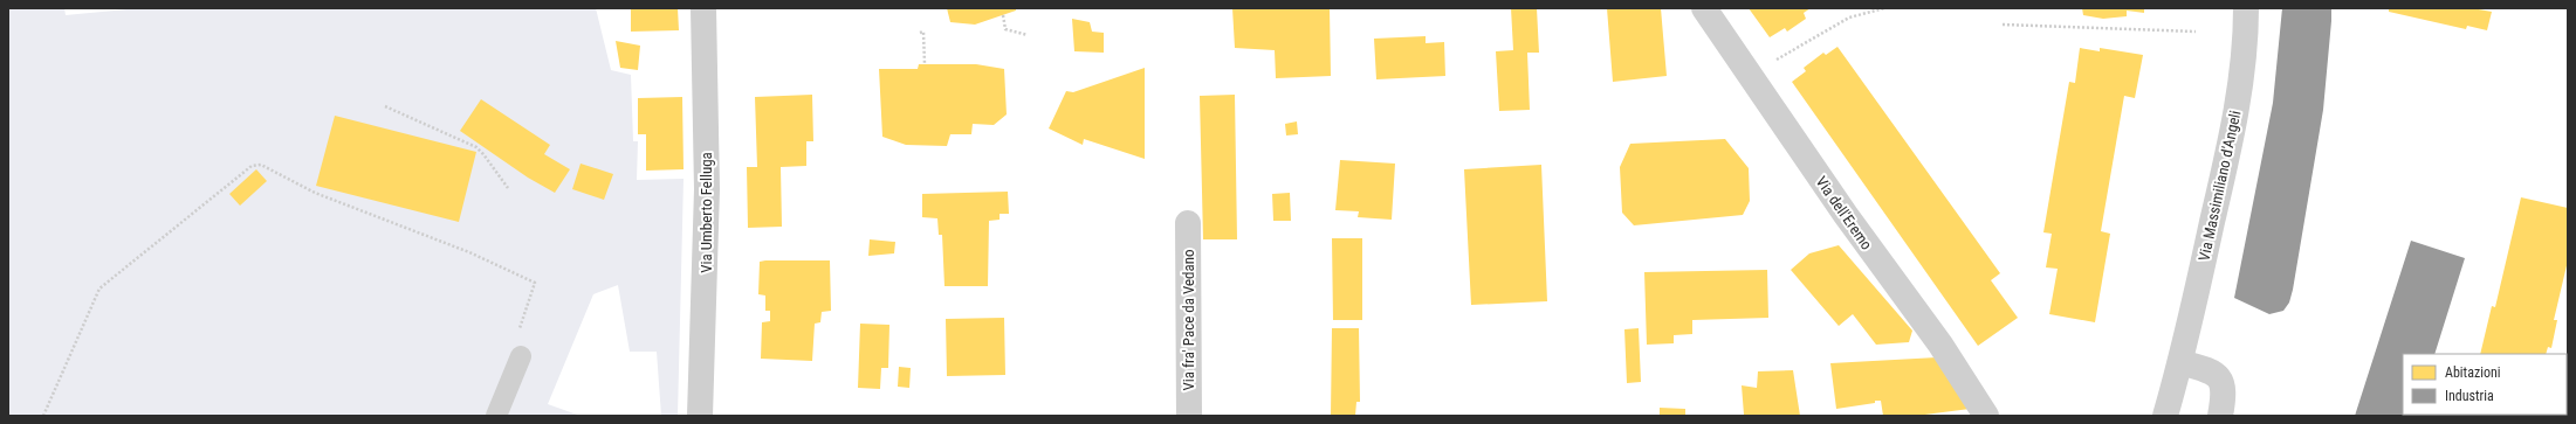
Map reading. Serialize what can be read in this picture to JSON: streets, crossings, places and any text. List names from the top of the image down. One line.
{"streets":{"street":["Via Massimiliano d'Angeli","Via Umberto Felluga","Via dell'Eremo","Via fra' Pace da Vedano"]},"legend":["Abitazioni","Industria"]}
